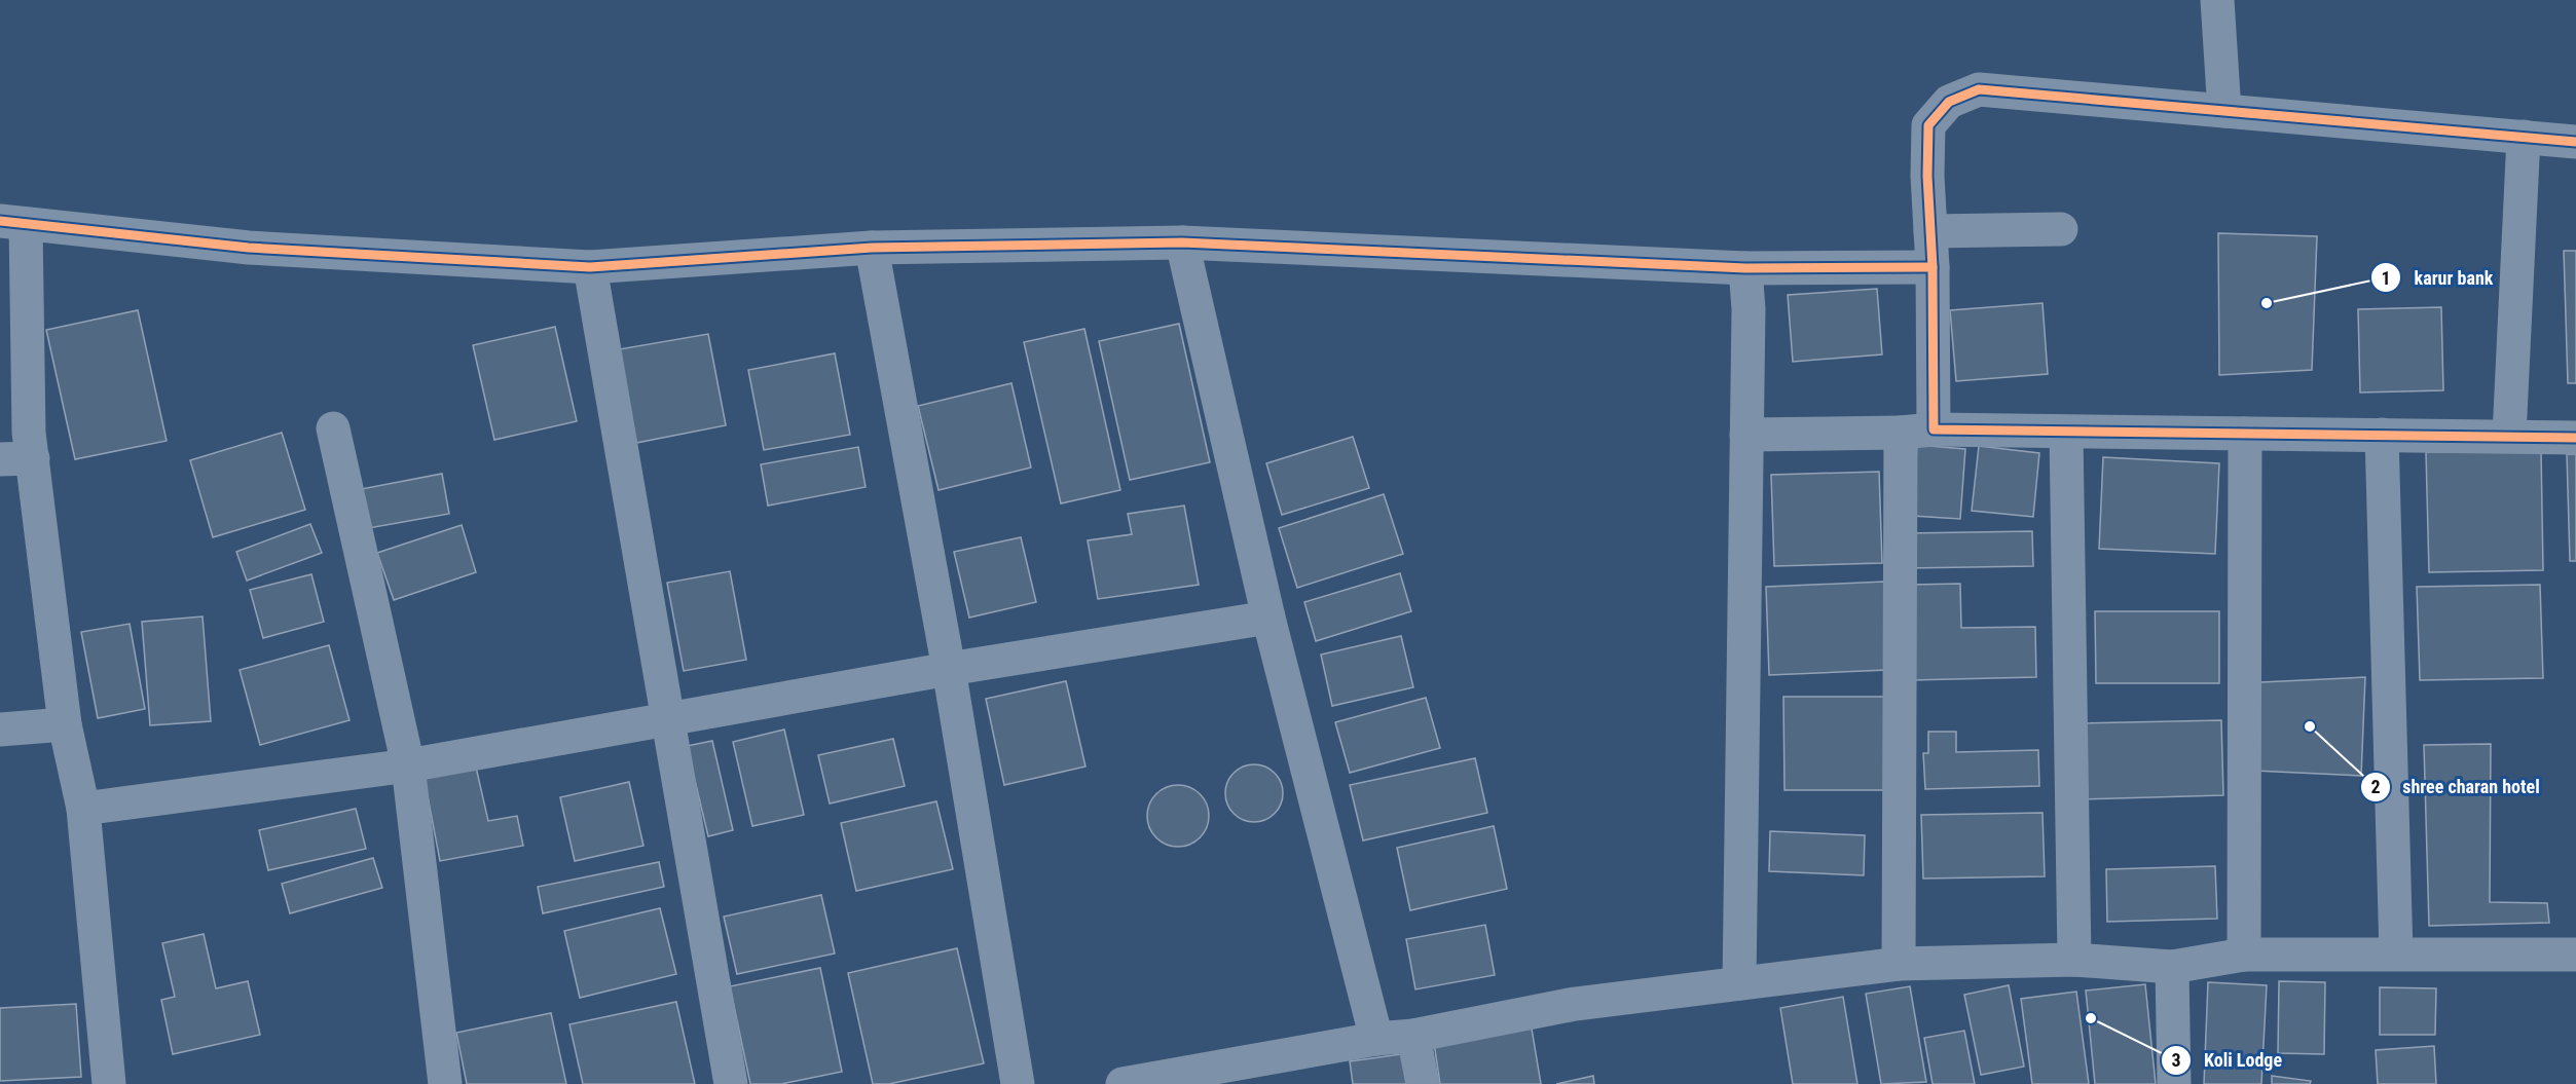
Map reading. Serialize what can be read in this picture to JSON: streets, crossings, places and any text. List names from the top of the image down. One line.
{"places":["karur bank","shree charan hotel","Koli Lodge"]}
